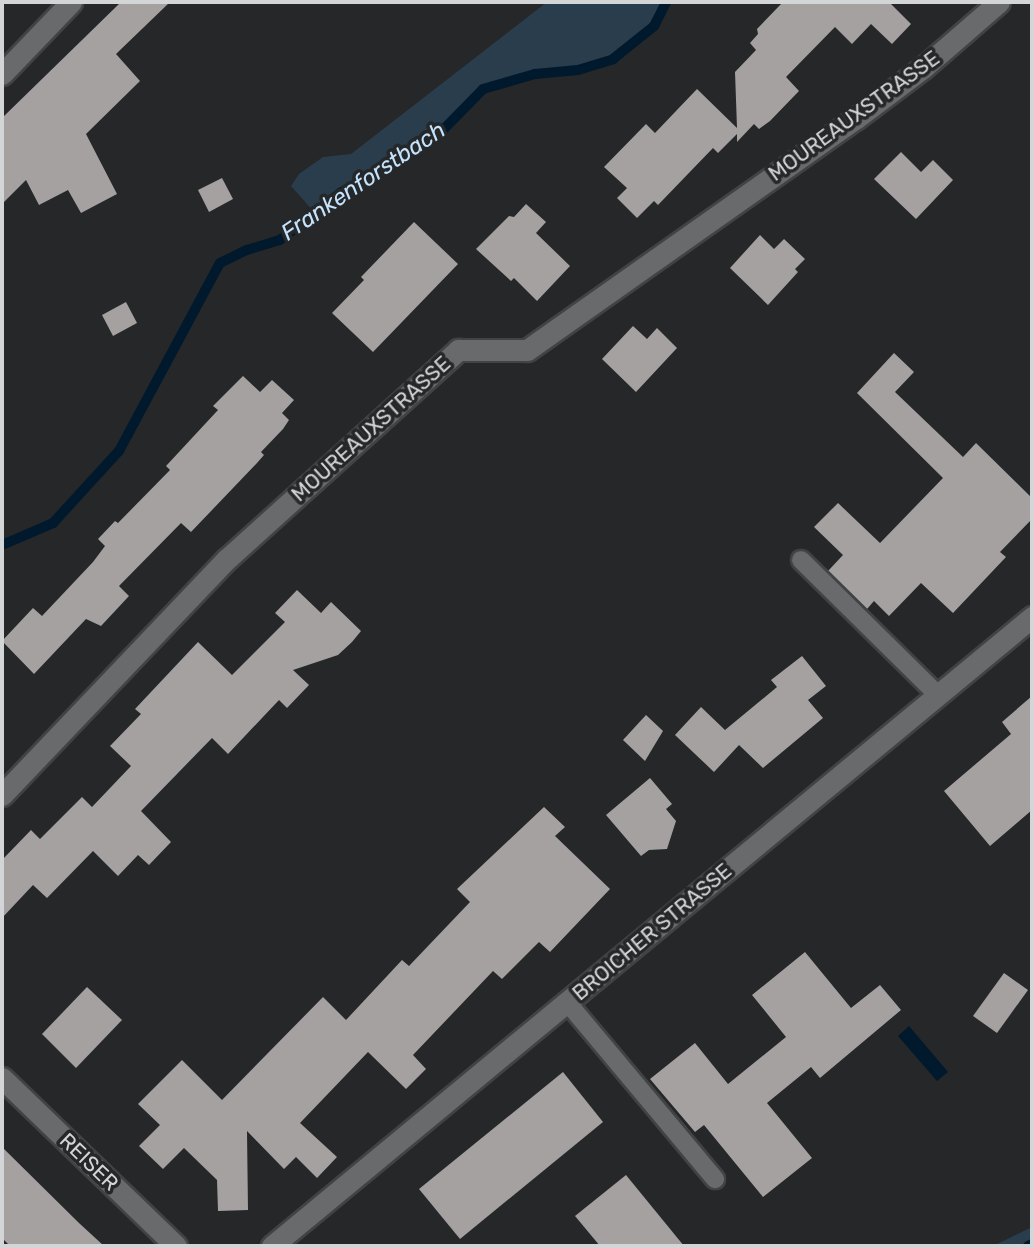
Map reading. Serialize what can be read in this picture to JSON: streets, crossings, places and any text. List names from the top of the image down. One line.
{"streets":{"street":["MOUREAUXSTRASSE","BROICHER STRASSE","REISER"]},"water":["Frankenforstbach"]}
